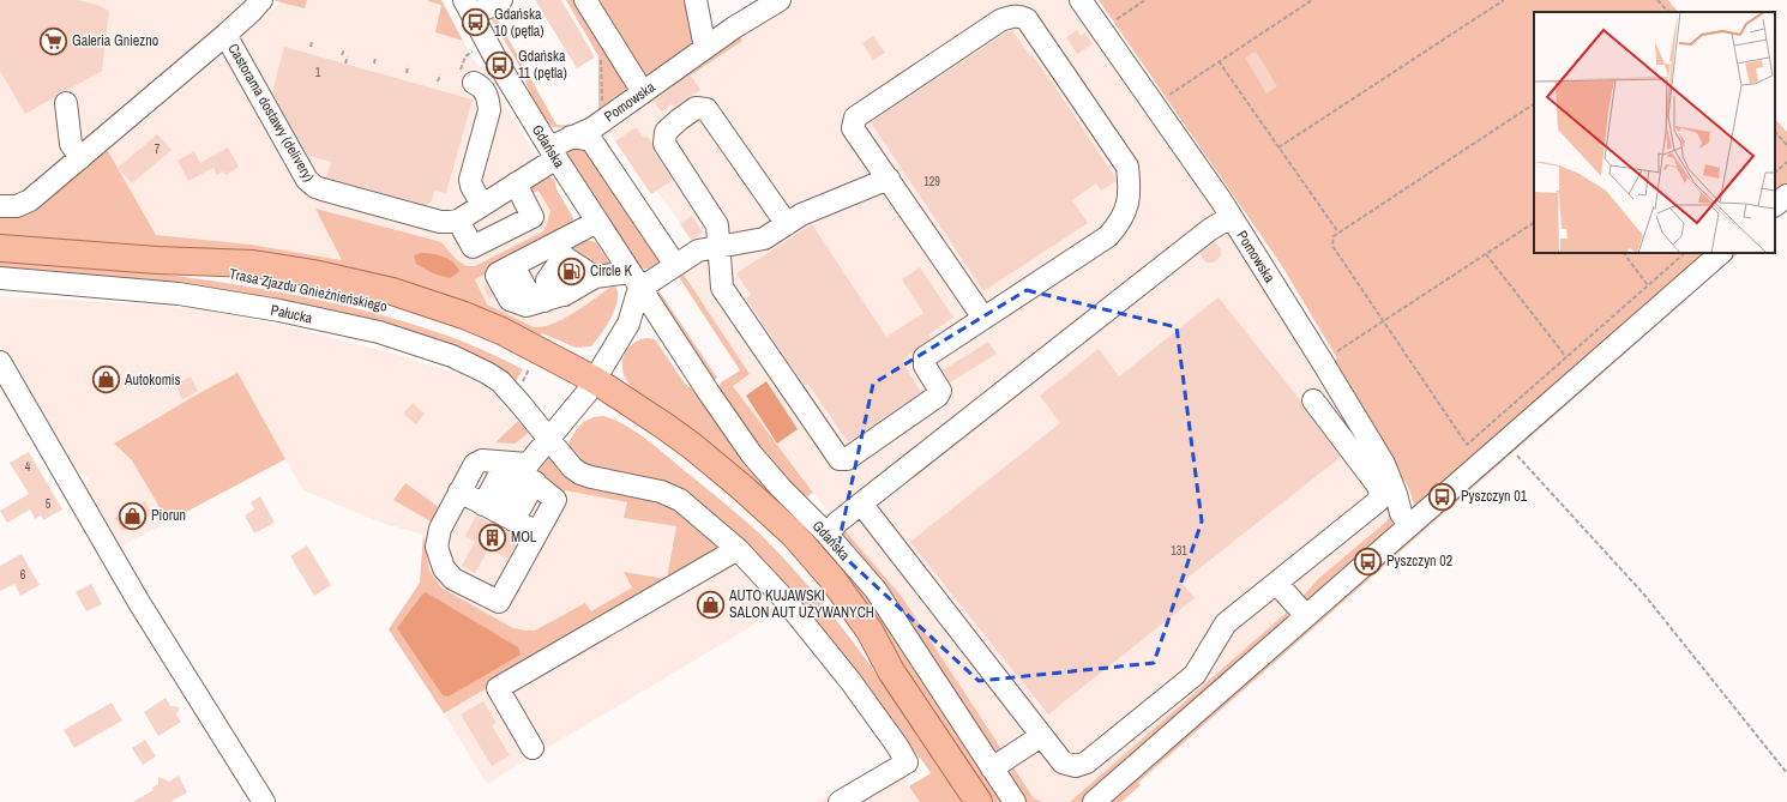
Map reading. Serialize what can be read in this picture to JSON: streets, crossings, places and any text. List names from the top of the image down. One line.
{"streets":{"main road":["Gdańska","Trasa Zjazdu Gnieźnieńskiego"],"street":["Pomowska","Castorama dostawy (delivery)","Pałucka"]},"crossings":[["Pomowska","Gdańska"],["Gdańska","Trasa Zjazdu Gnieźnieńskiego"]],"places":{"bus stop":["Gdańska 10 (pętla)","Gdańska 11 (pętla)","Pyszczyn 01","Pyszczyn 02"],"supermarket":["Galeria Gniezno"],"fuel station":["Circle K"],"shop":["Autokomis","Piorun","AUTO KUJAWSKI SALON AUT UŻYWANYCH"],"building":["MOL"]},"house_numbers":["1","7","129","4","5","131","6"]}
